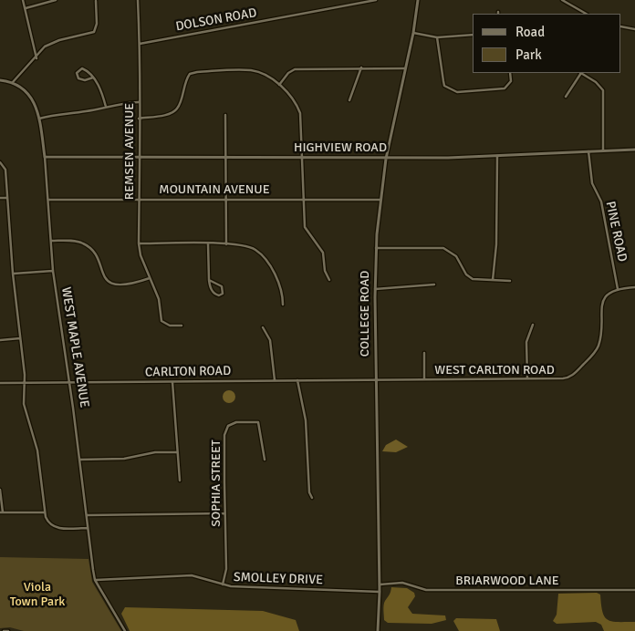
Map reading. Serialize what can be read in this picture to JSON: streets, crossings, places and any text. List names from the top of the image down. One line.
{"streets":{"street":["DOLSON ROAD","HIGHVIEW ROAD","REMSEN AVENUE","MOUNTAIN AVENUE","PINE ROAD","COLLEGE ROAD","WEST MAPLE AVENUE","WEST CARLTON ROAD","CARLTON ROAD","SOPHIA STREET","SMOLLEY DRIVE","BRIARWOOD LANE"]},"crossings":[["DOLSON ROAD","REMSEN AVENUE"],["HIGHVIEW ROAD","REMSEN AVENUE"],["HIGHVIEW ROAD","PINE ROAD"],["HIGHVIEW ROAD","COLLEGE ROAD"],["HIGHVIEW ROAD","WEST MAPLE AVENUE"],["REMSEN AVENUE","MOUNTAIN AVENUE"],["MOUNTAIN AVENUE","COLLEGE ROAD"],["MOUNTAIN AVENUE","WEST MAPLE AVENUE"],["PINE ROAD","WEST CARLTON ROAD"],["COLLEGE ROAD","WEST CARLTON ROAD"],["COLLEGE ROAD","CARLTON ROAD"],["COLLEGE ROAD","SMOLLEY DRIVE"],["COLLEGE ROAD","BRIARWOOD LANE"],["WEST MAPLE AVENUE","CARLTON ROAD"],["WEST MAPLE AVENUE","SMOLLEY DRIVE"],["WEST CARLTON ROAD","CARLTON ROAD"],["SOPHIA STREET","SMOLLEY DRIVE"]],"parks":["Viola Town Park"],"legend":["Road","Park"]}
